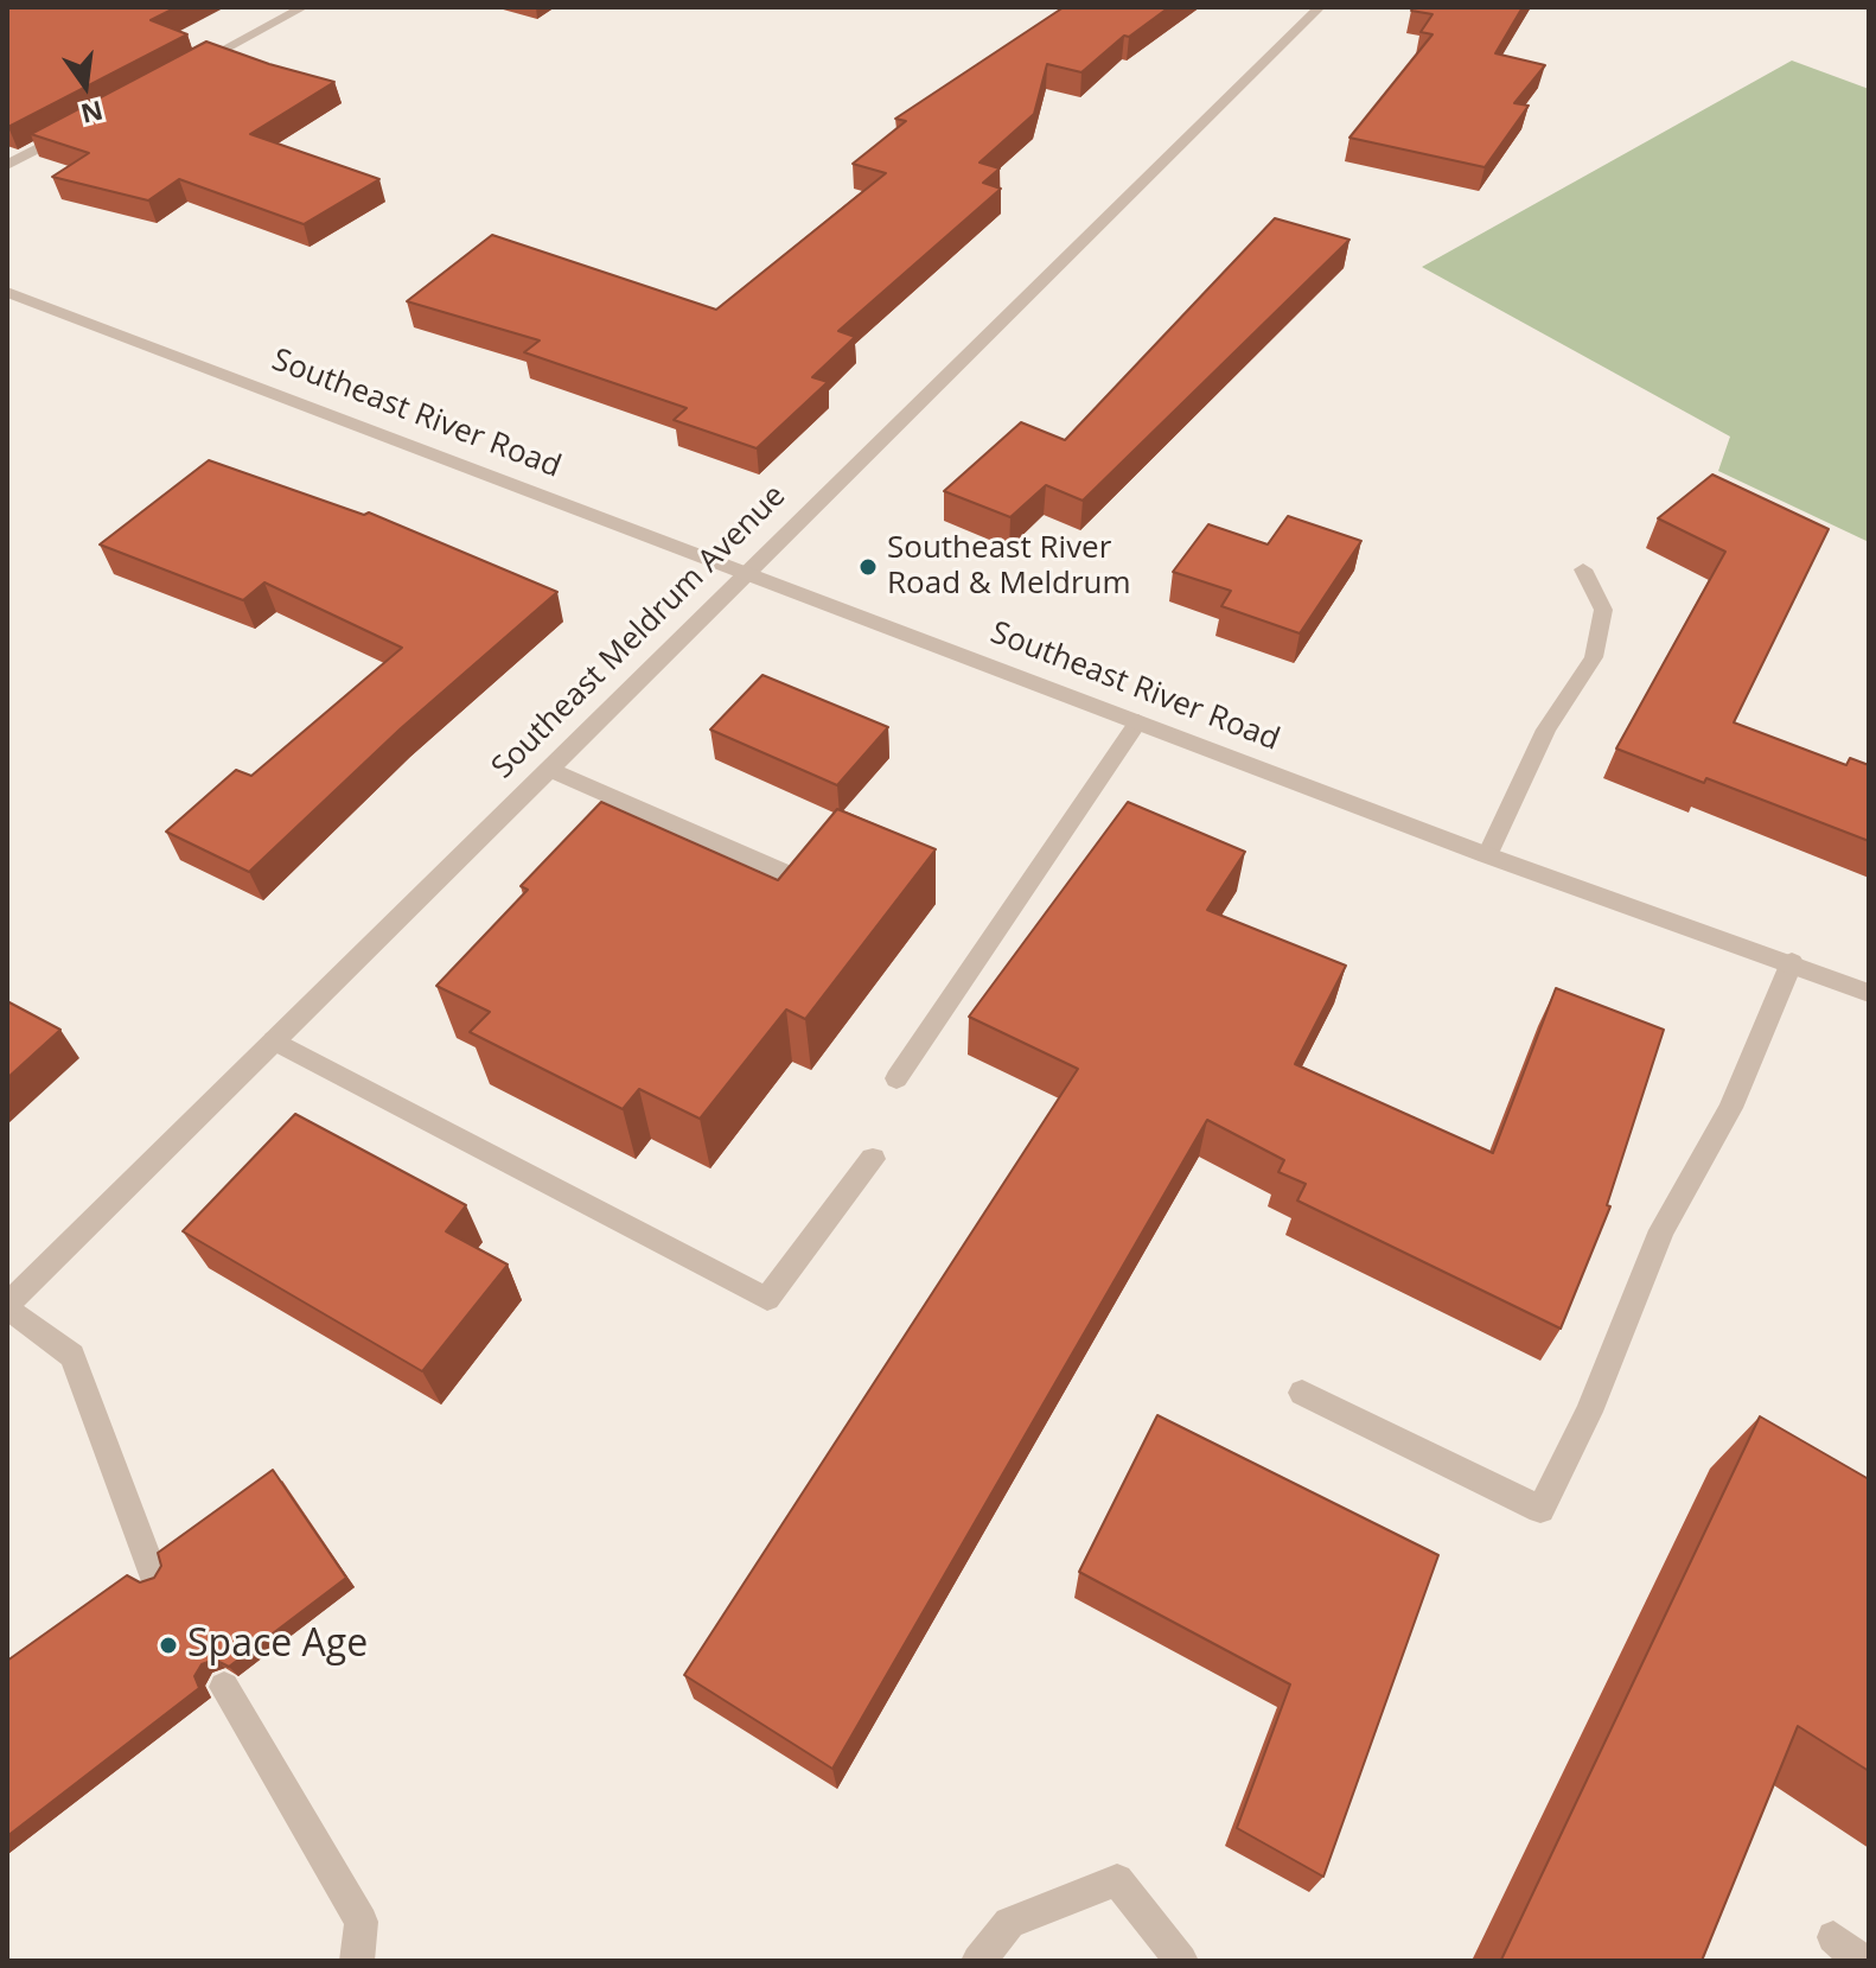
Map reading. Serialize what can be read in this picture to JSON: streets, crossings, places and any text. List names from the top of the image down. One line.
{"streets":{"street":["Southeast River Road","Southeast Meldrum Avenue"]},"crossings":[["Southeast River Road","Southeast Meldrum Avenue"]],"places":["Southeast River Road & Meldrum","Space Age"],"north":"bottom"}
